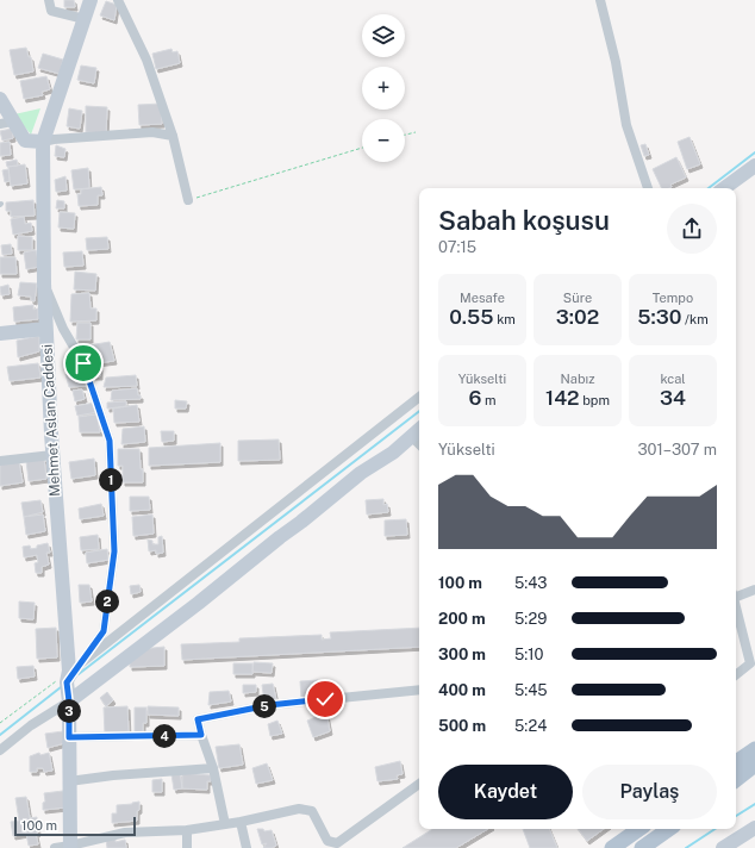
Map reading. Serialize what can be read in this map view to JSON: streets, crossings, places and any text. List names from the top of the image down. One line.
{"streets":{"street":["Mehmet Aslan Caddesi"]},"scale_bar":"100 m","page":{"map_buttons":["+","−"],"heading":["Sabah koşusu","07:15"],"stats":[["Mesafe","0.55 km"],["Süre","3:02"],["Tempo","5:30 /km"],["Yükselti","6 m"],["Nabız","142 bpm"],["kcal","34"]],"chart":["Yükselti","301–307 m"],"pins":["1","2","5","3","4"],"list":[{"name":"100 m","note":"5:43"},{"name":"200 m","note":"5:29"},{"name":"300 m","note":"5:10"},{"name":"400 m","note":"5:45"},{"name":"500 m","note":"5:24"}],"buttons":["Kaydet","Paylaş"],"scale":"100 m"}}
